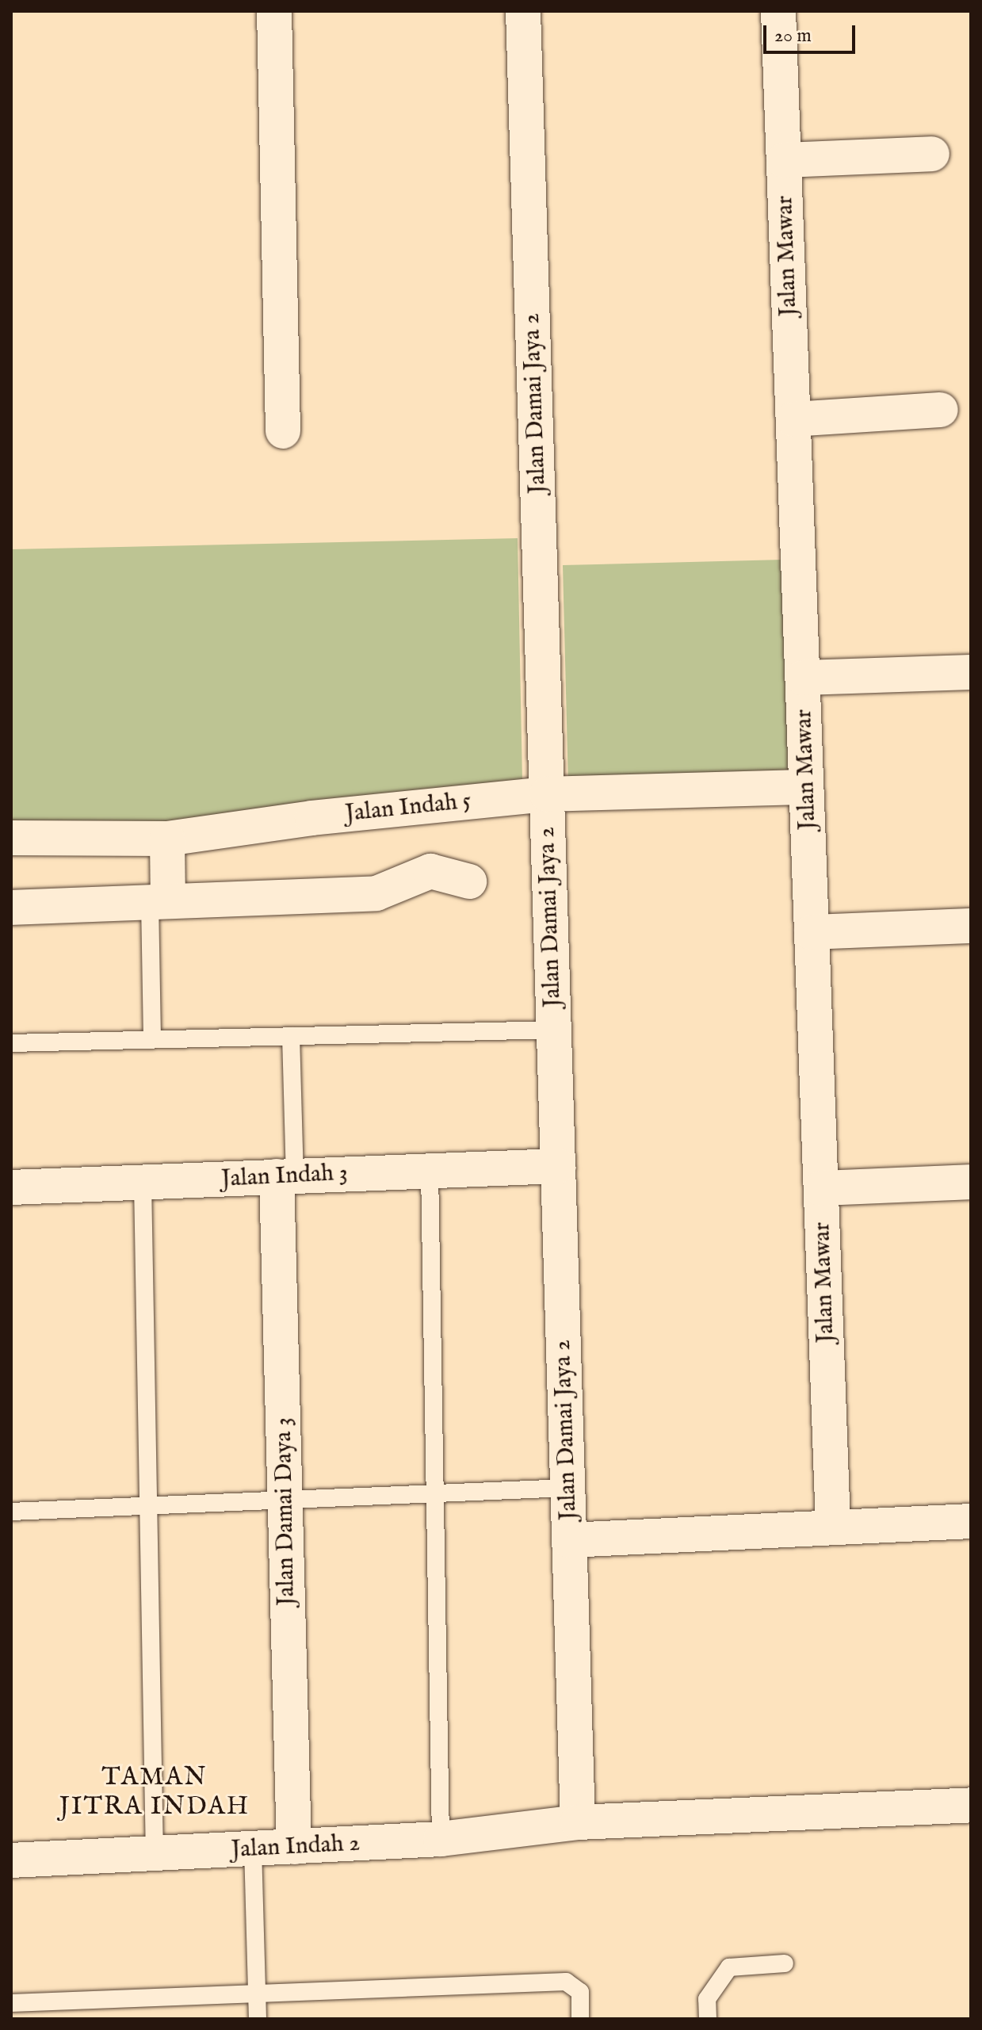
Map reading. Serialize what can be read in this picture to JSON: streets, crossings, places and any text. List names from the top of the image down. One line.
{"streets":{"street":["Jalan Mawar","Jalan Damai Jaya 2","Jalan Indah 5","Jalan Indah 3","Jalan Damai Daya 3","Jalan Indah 2"]},"crossings":[["Jalan Mawar","Jalan Indah 5"],["Jalan Damai Jaya 2","Jalan Indah 5"],["Jalan Damai Jaya 2","Jalan Indah 3"],["Jalan Damai Jaya 2","Jalan Indah 2"],["Jalan Indah 3","Jalan Damai Daya 3"],["Jalan Damai Daya 3","Jalan Indah 2"]],"districts":["TAMAN JITRA INDAH"],"scale_bar":"20 m"}
